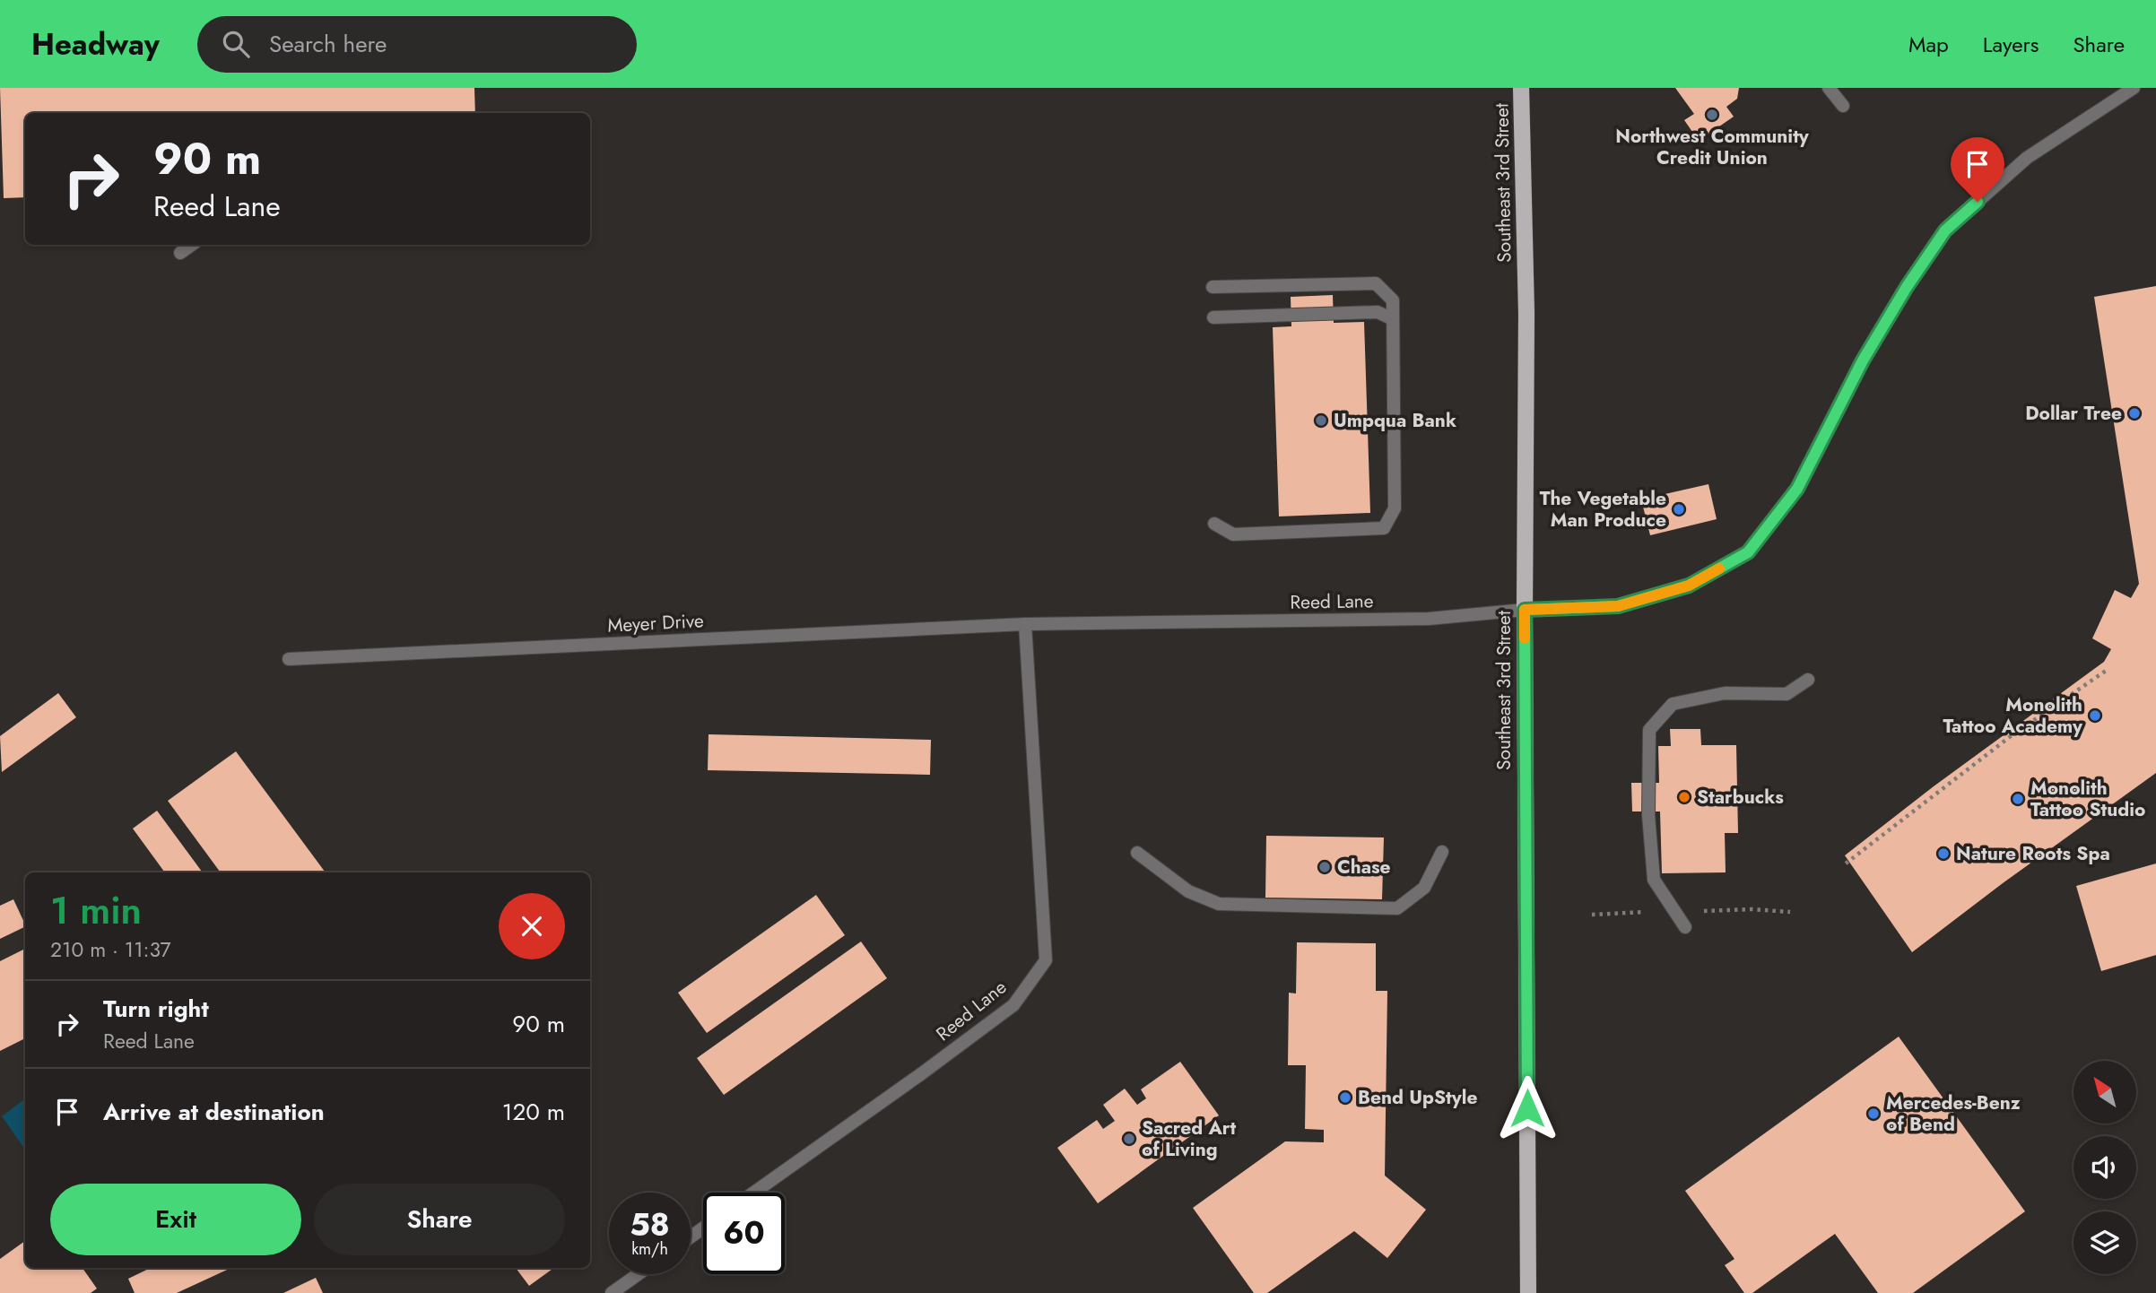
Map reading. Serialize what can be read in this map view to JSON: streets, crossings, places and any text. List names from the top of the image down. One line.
{"streets":{"main road":["Southeast 3rd Street"],"street":["Reed Lane","Meyer Drive"]},"crossings":[["Southeast 3rd Street","Reed Lane"],["Reed Lane","Meyer Drive"]],"places":["Northwest Community Credit Union","Dollar Tree","Umpqua Bank","The Vegetable Man Produce","Monolith Tattoo Academy","Starbucks","Monolith Tattoo Studio","Nature Roots Spa","Chase","Bend UpStyle","Mercedes-Benz of Bend","Sacred Art of Living"],"north":"top left","page":{"header":"Headway","search":"Search here","nav":["Map","Layers","Share"],"turn":["90 m","Reed Lane"],"heading":["1 min","210 m · 11:37"],"list":[{"name":"Turn right","note":"Reed Lane","value":"90 m"},{"name":"Arrive at destination","value":"120 m"}],"buttons":["Exit","Share"],"speed":"58 km/h","limit":"60"}}
